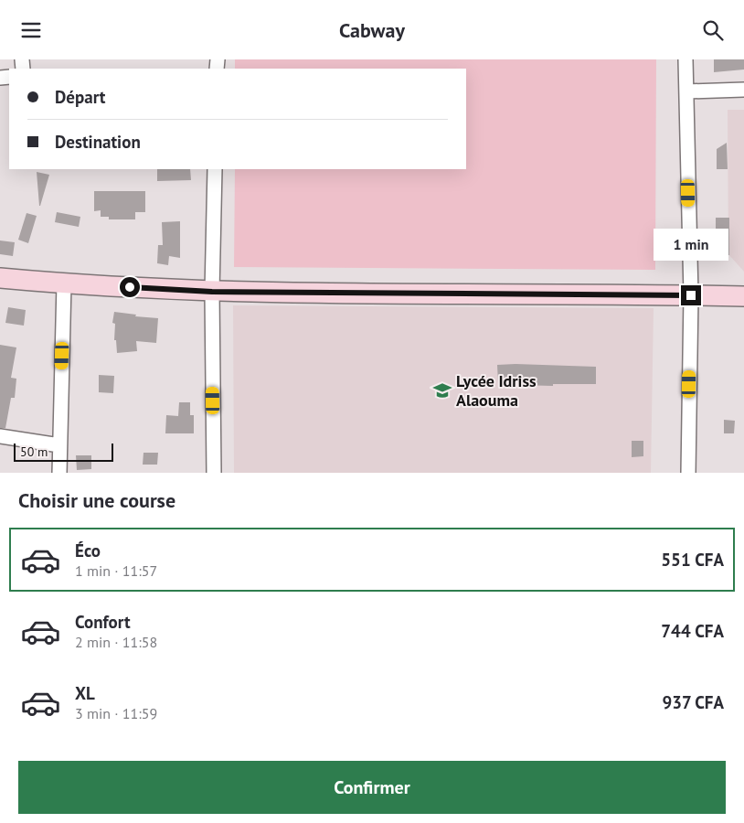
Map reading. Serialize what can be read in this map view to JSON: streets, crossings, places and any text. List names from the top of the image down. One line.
{"places":{"school or university":["Lycée Idriss Alaouma"]},"scale_bar":"50 m","page":{"header":"Cabway","banner":["Départ","Destination"],"bubble":"1 min","scale":"50 m","heading":"Choisir une course","list":[{"name":"Éco","note":"1 min · 11:57","value":"551 CFA"},{"name":"Confort","note":"2 min · 11:58","value":"744 CFA"},{"name":"XL","note":"3 min · 11:59","value":"937 CFA"}],"buttons":"Confirmer"}}
